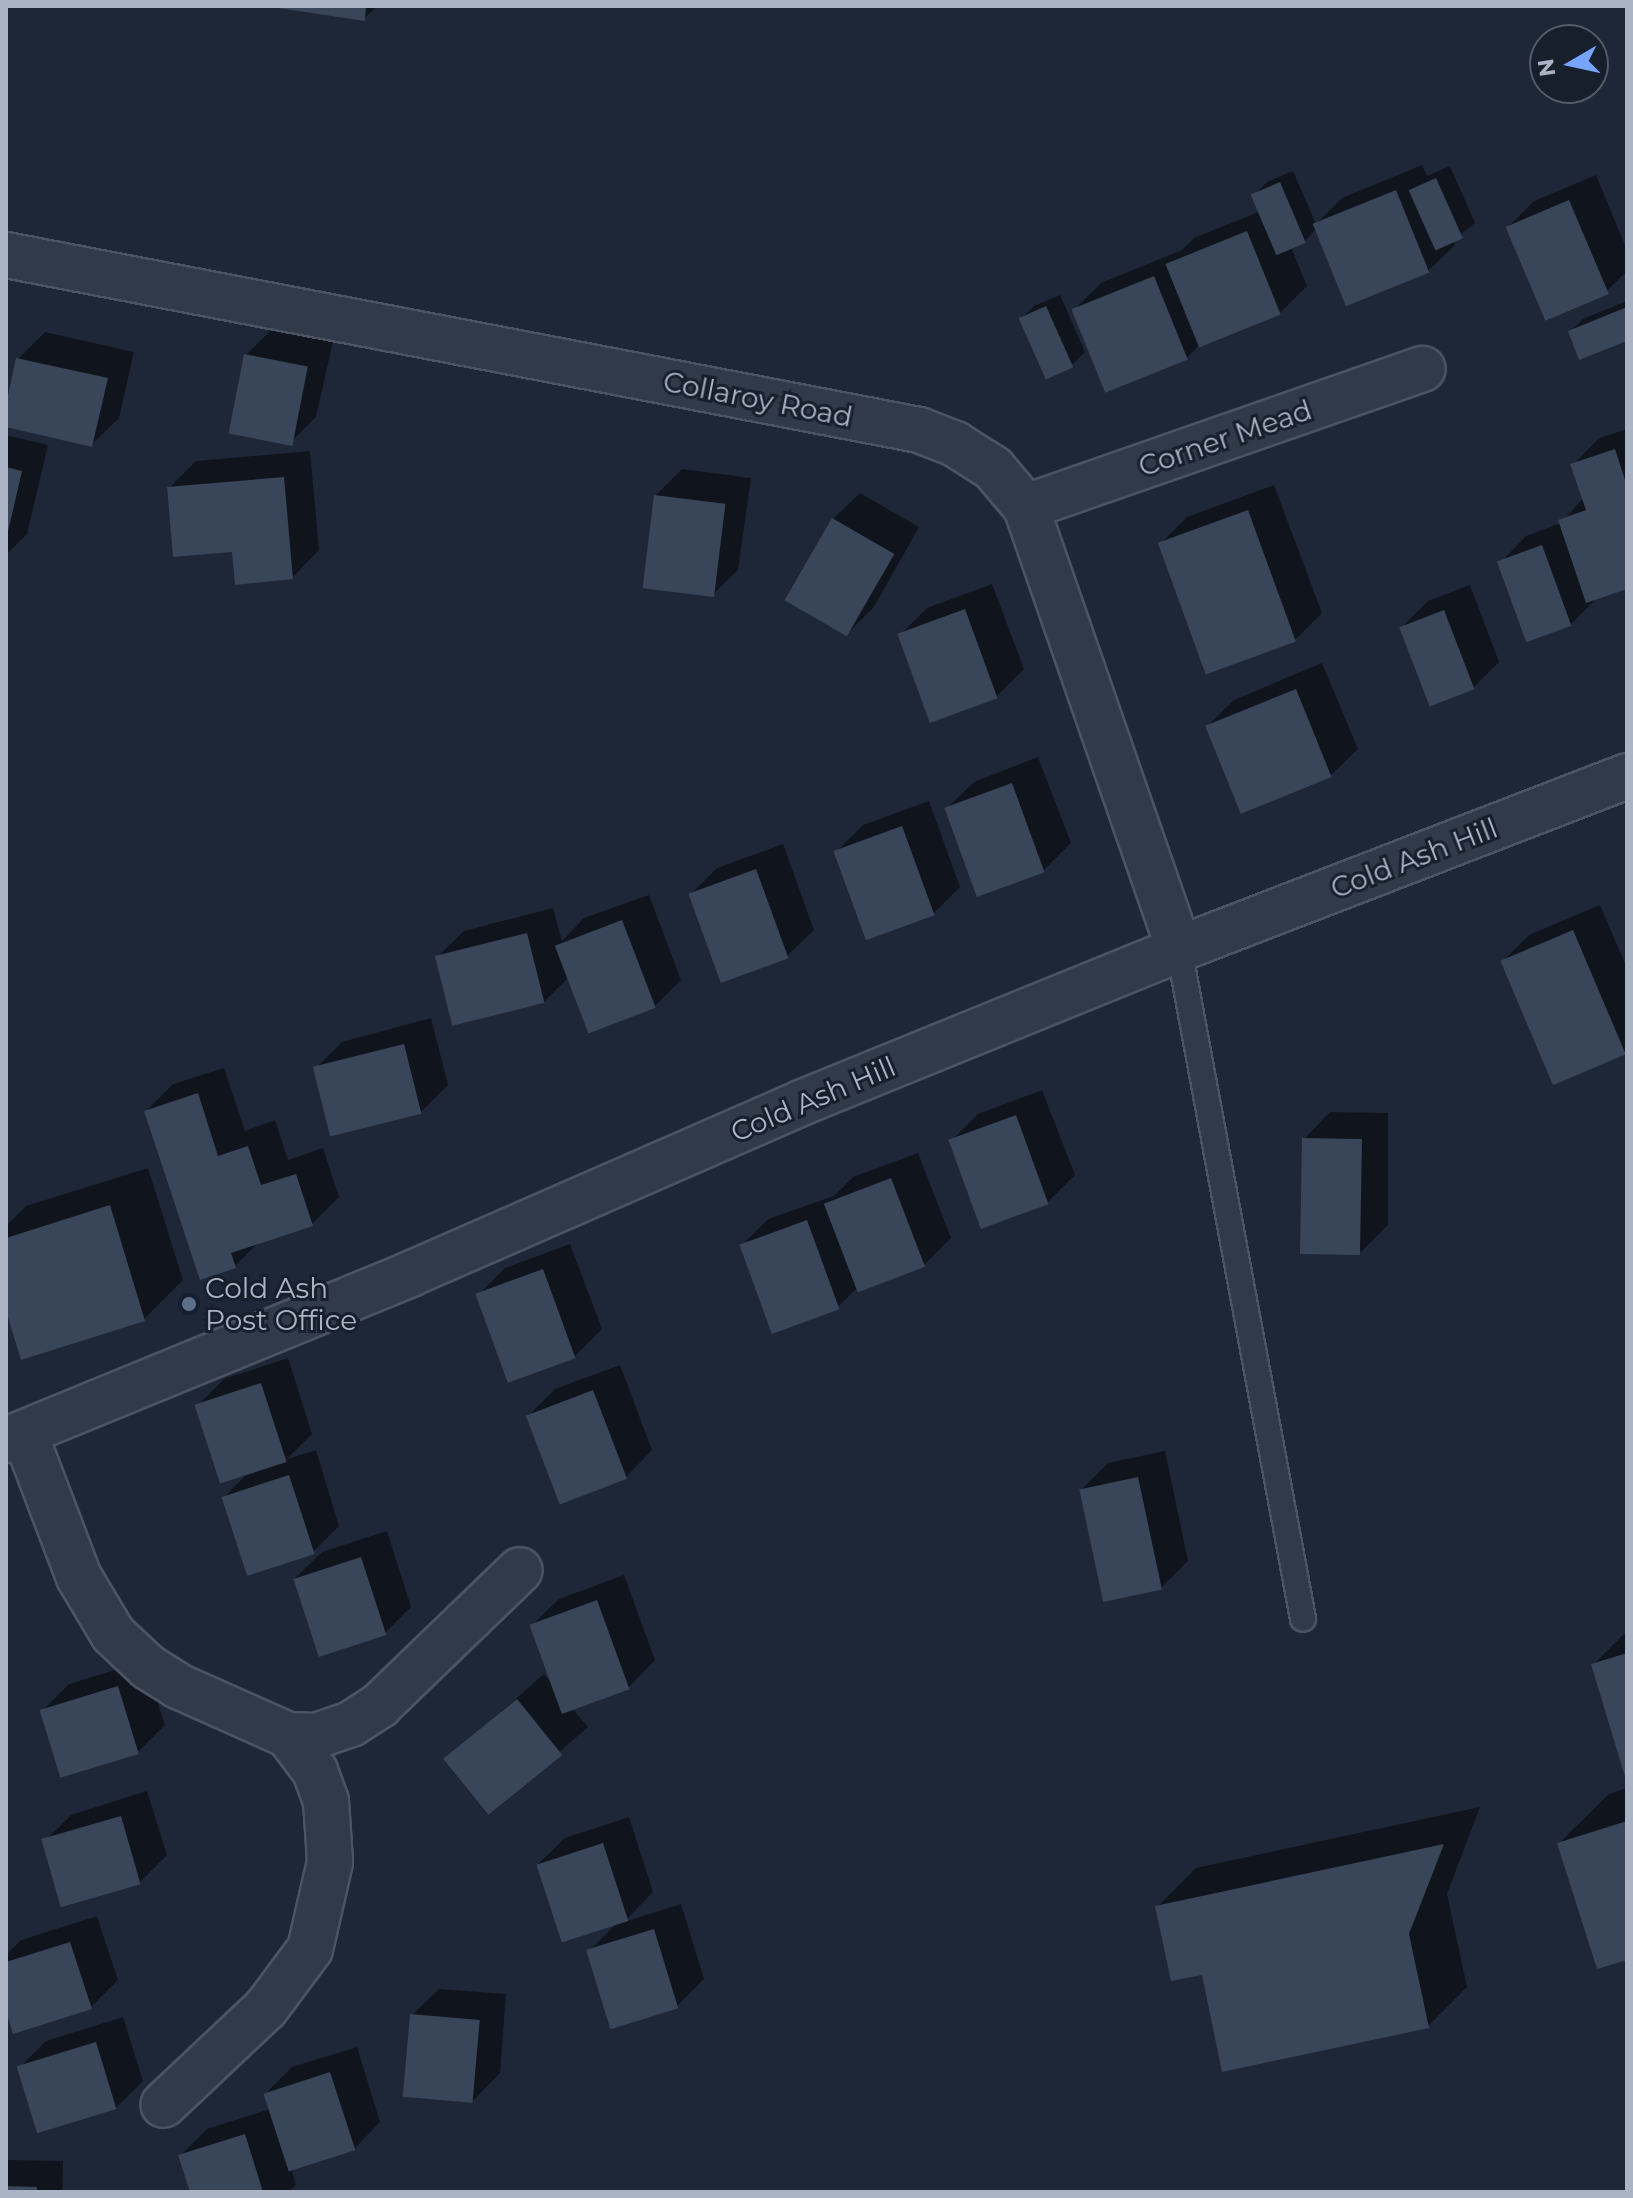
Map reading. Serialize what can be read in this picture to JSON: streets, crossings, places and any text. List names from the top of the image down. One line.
{"streets":{"street":["Collaroy Road","Corner Mead","Cold Ash Hill"]},"crossings":[["Collaroy Road","Corner Mead"],["Collaroy Road","Cold Ash Hill"]],"places":["Cold Ash Post Office"],"north":"left"}
